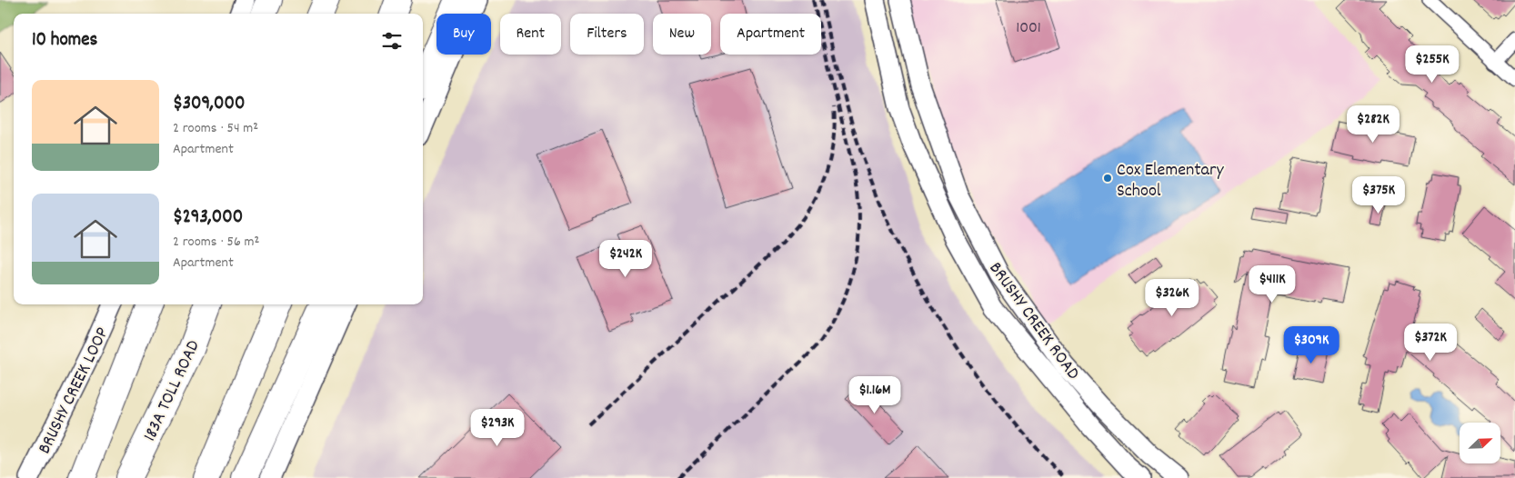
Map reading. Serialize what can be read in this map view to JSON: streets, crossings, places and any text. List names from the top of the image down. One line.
{"streets":{"highway":["183A TOLL ROAD"],"main road":["BRUSHY CREEK ROAD","BRUSHY CREEK LOOP"]},"places":["Cox Elementary School"],"house_numbers":["1001"],"north":"top right","page":{"chip":["Buy","Rent","Filters","New","Apartment"],"heading":"10 homes","price":["$255K","$282K","$375K","$242K","$411K","$326K","$372K","$309K","$1.16M","$293K"],"list":[{"name":"$309,000","note":"2 rooms · 54 m² · Apartment"},{"name":"$293,000","note":"2 rooms · 56 m² · Apartment"}]}}
